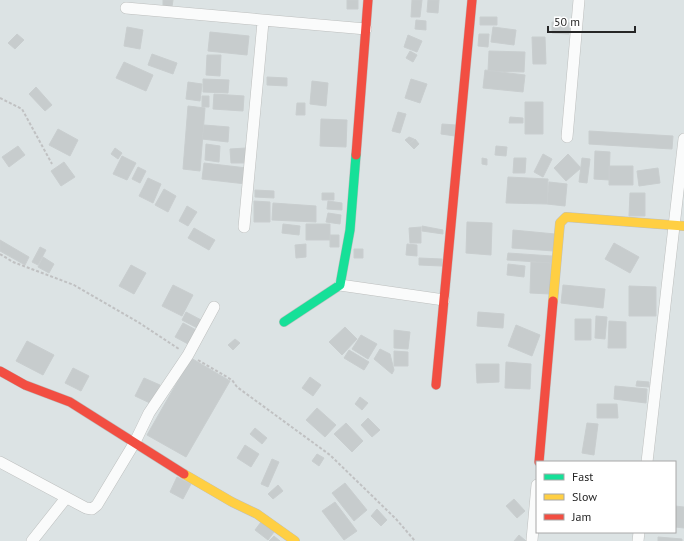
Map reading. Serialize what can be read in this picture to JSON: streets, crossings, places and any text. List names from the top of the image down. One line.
{"legend":["Fast","Slow","Jam"],"scale_bar":"50 m"}
